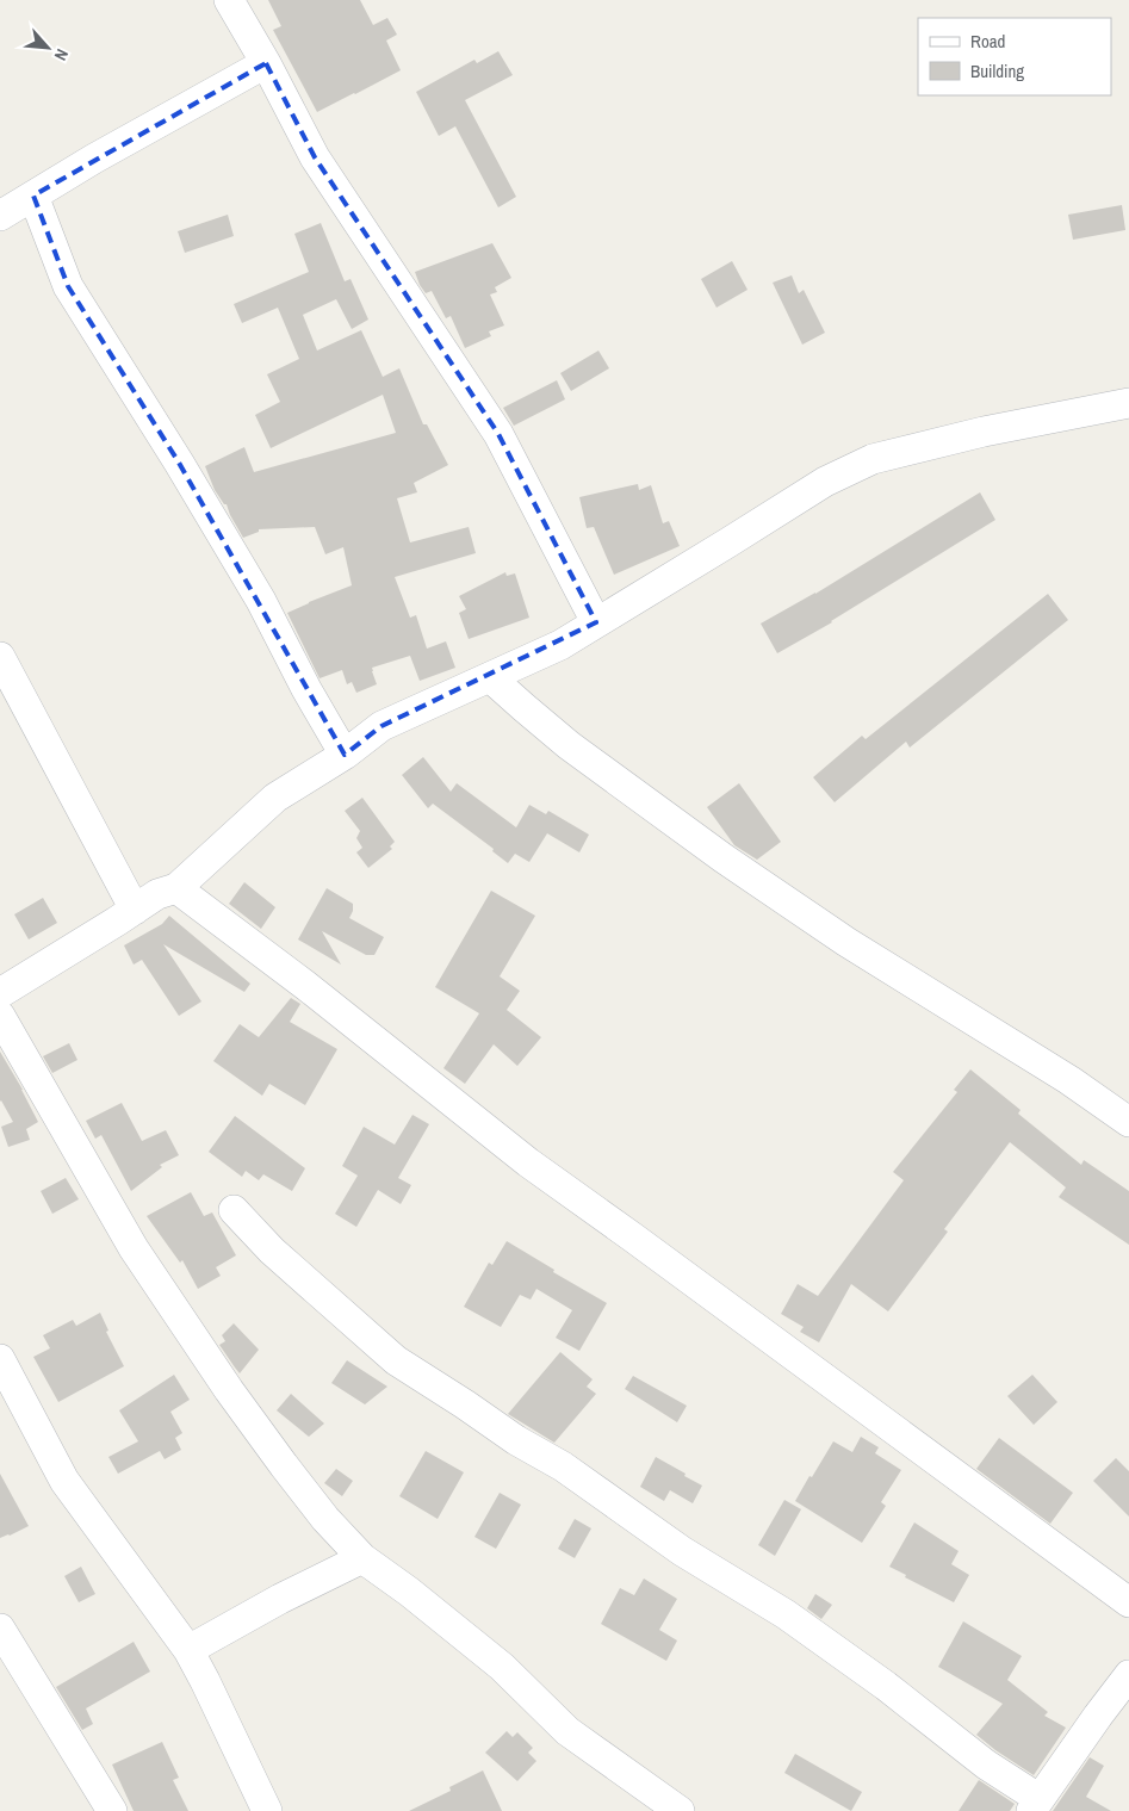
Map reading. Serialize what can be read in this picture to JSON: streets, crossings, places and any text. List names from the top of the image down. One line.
{"legend":["Road","Building"],"north":"bottom right"}
